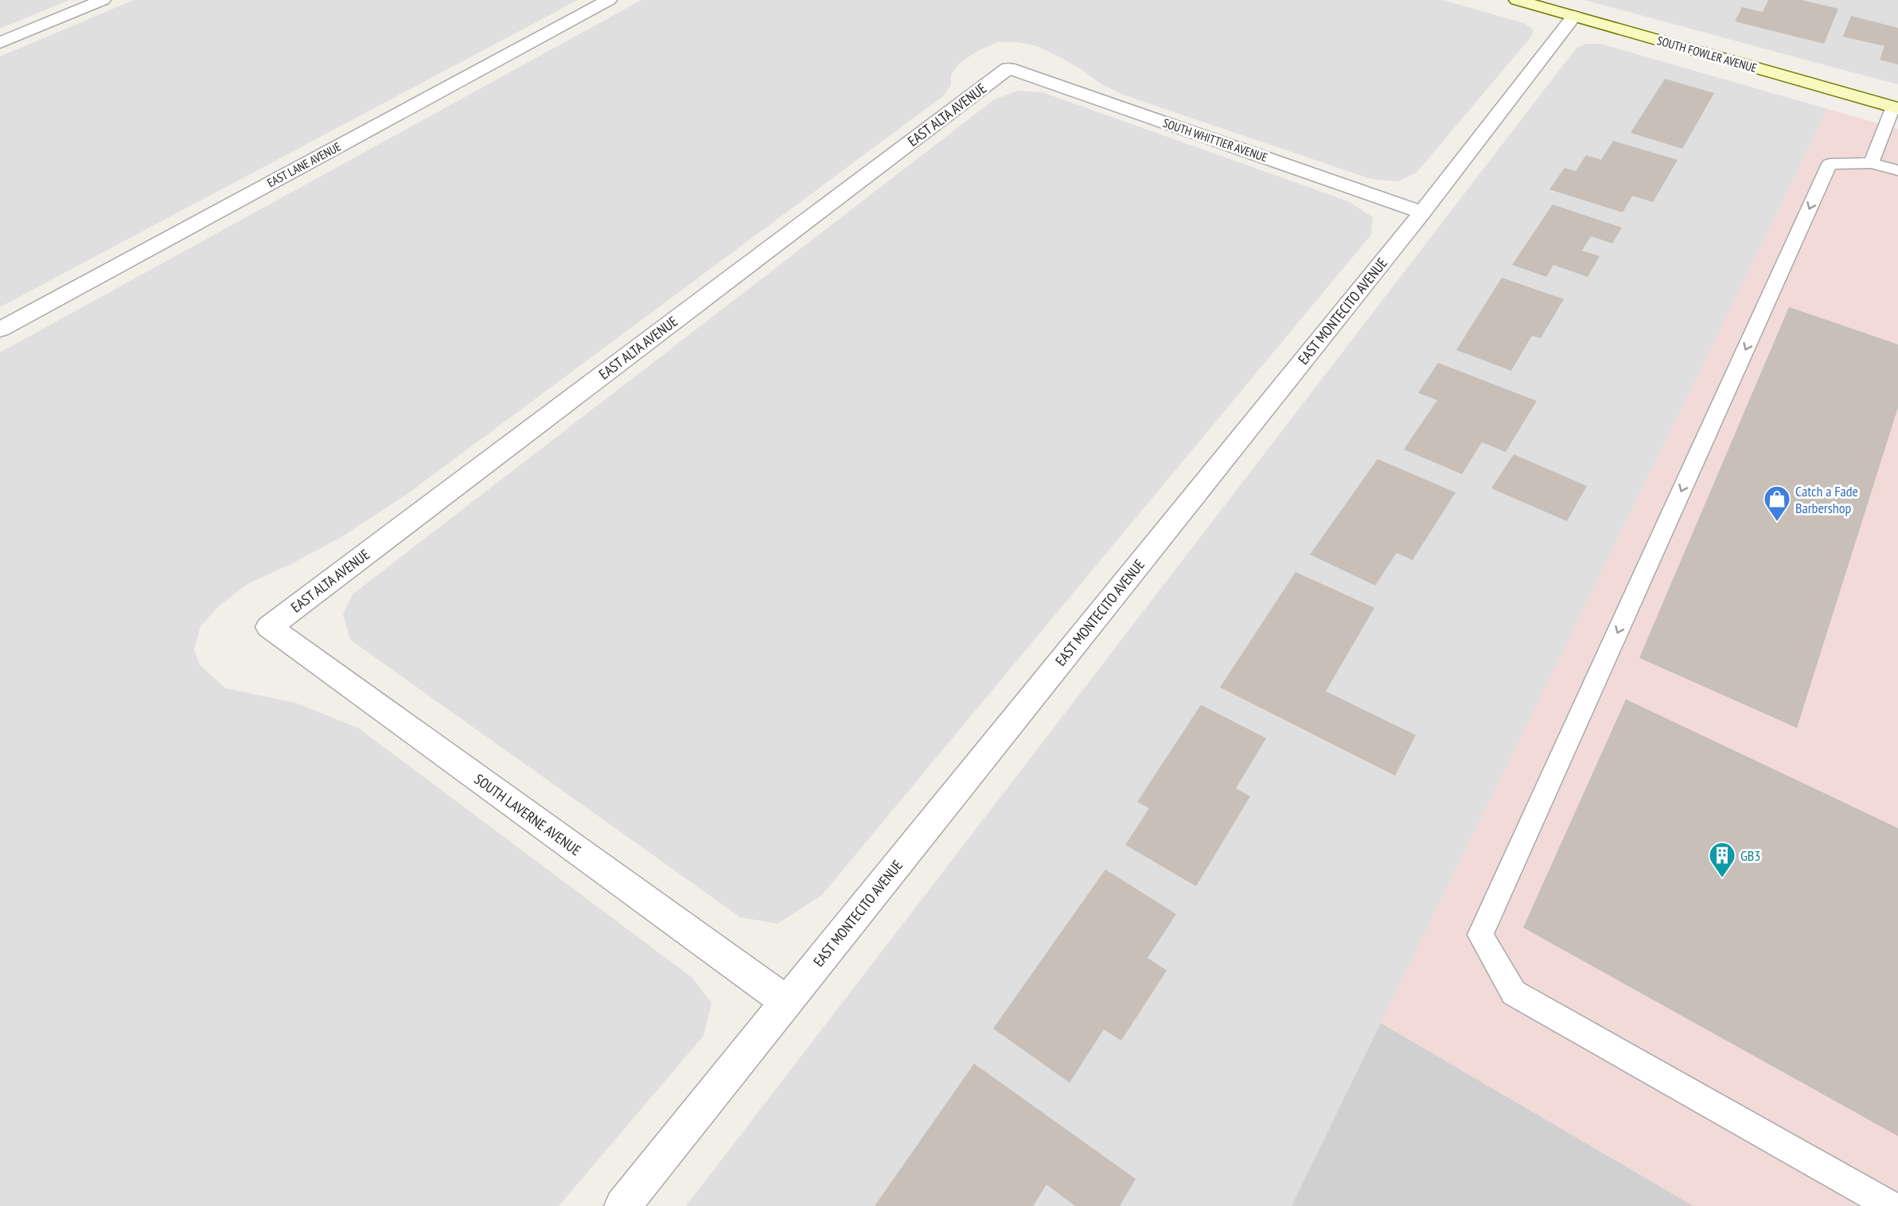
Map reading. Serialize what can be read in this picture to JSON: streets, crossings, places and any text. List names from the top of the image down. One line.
{"streets":{"main road":["SOUTH FOWLER AVENUE"],"street":["EAST ALTA AVENUE","SOUTH WHITTIER AVENUE","EAST LANE AVENUE","EAST MONTECITO AVENUE","SOUTH LAVERNE AVENUE"]},"crossings":[["SOUTH FOWLER AVENUE","EAST MONTECITO AVENUE"],["EAST ALTA AVENUE","SOUTH WHITTIER AVENUE"],["EAST ALTA AVENUE","SOUTH LAVERNE AVENUE"],["SOUTH WHITTIER AVENUE","EAST MONTECITO AVENUE"],["EAST MONTECITO AVENUE","SOUTH LAVERNE AVENUE"]],"places":{"shop":["Catch a Fade Barbershop"],"building":["GB3"]}}
